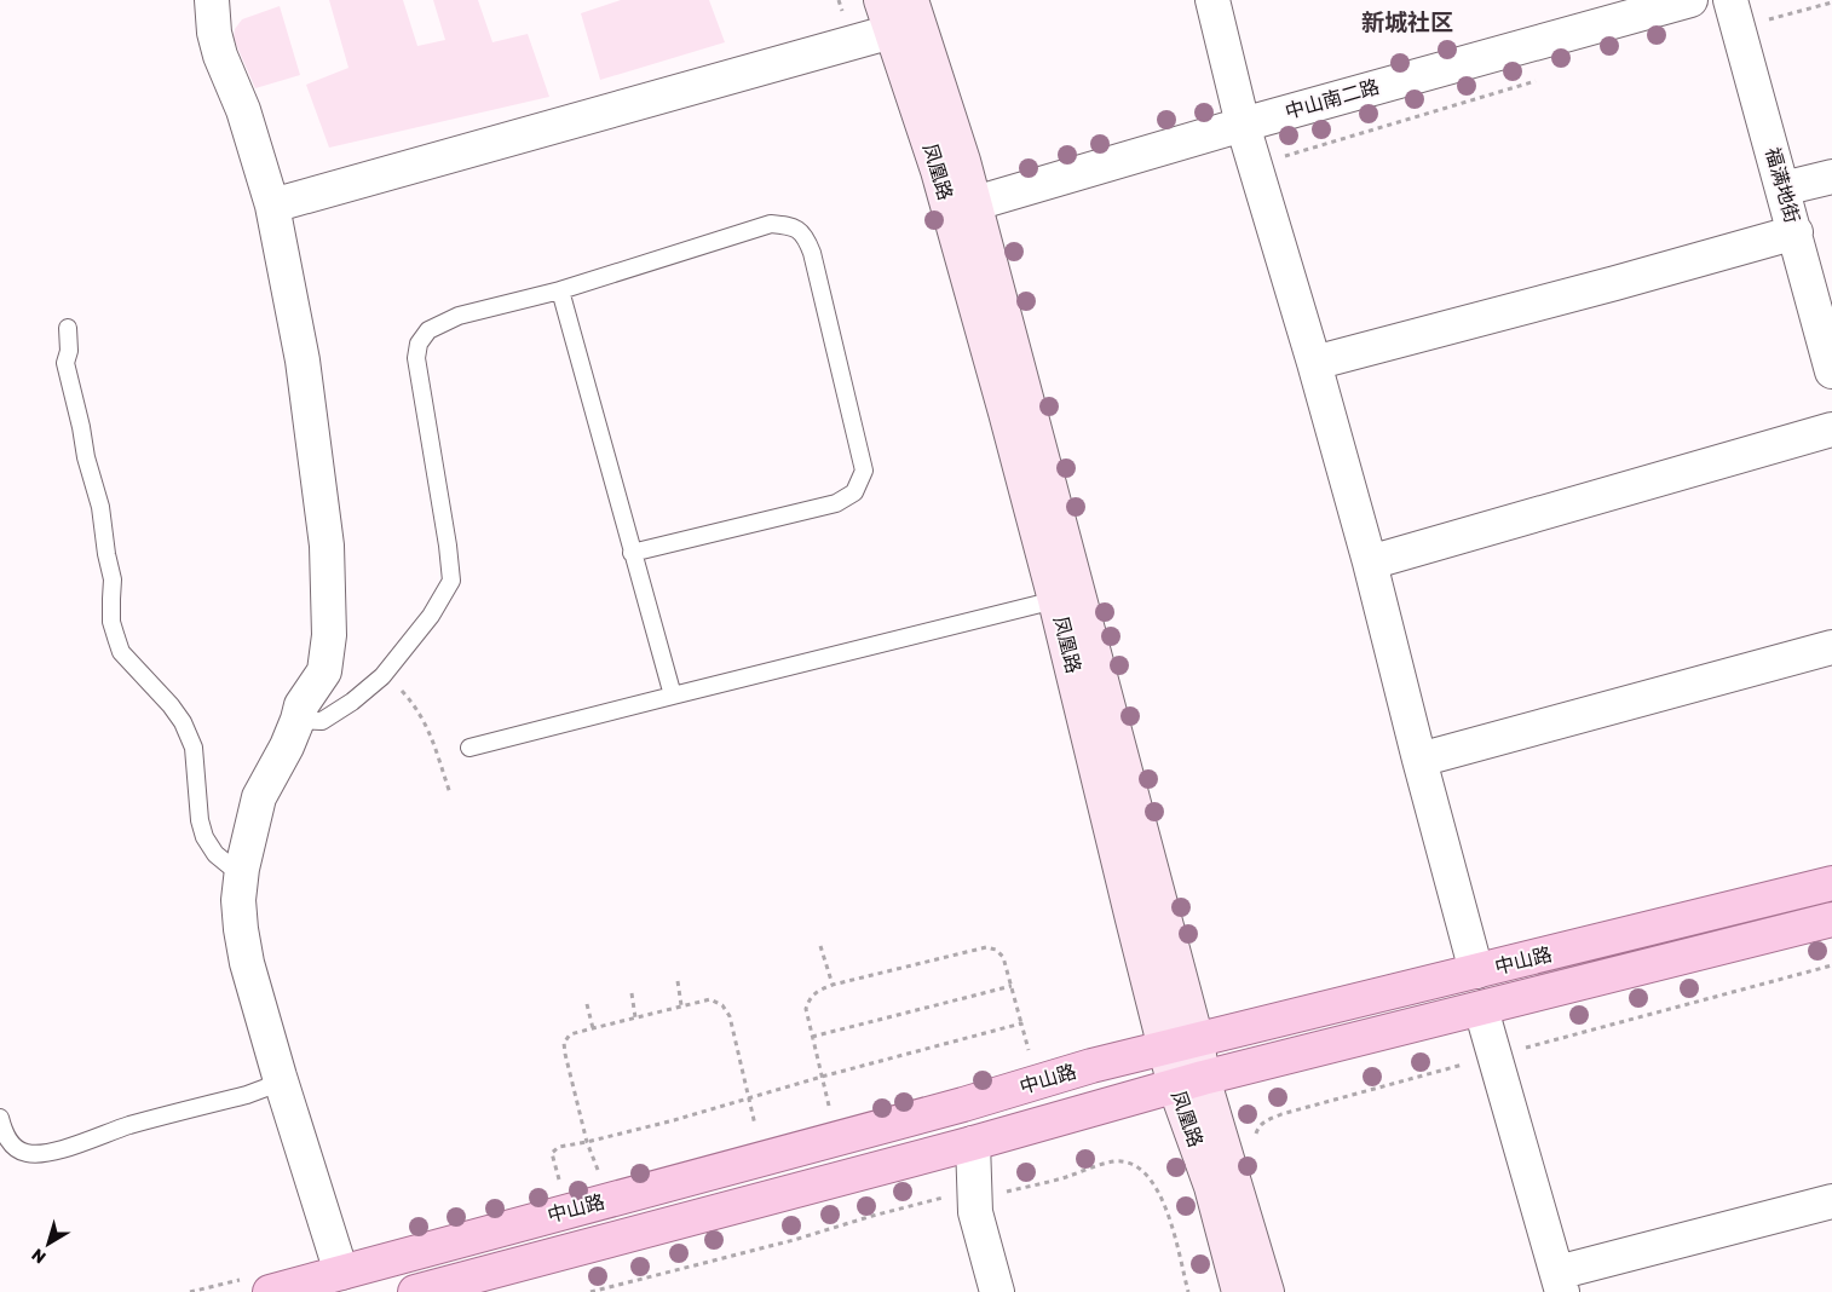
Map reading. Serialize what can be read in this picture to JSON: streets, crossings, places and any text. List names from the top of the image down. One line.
{"streets":{"main road":["凤凰路","中山路"],"street":["中山南二路","福满地街"]},"crossings":[["中山南二路","凤凰路"],["凤凰路","中山路"]],"districts":["新城社区"],"north":"bottom left"}
